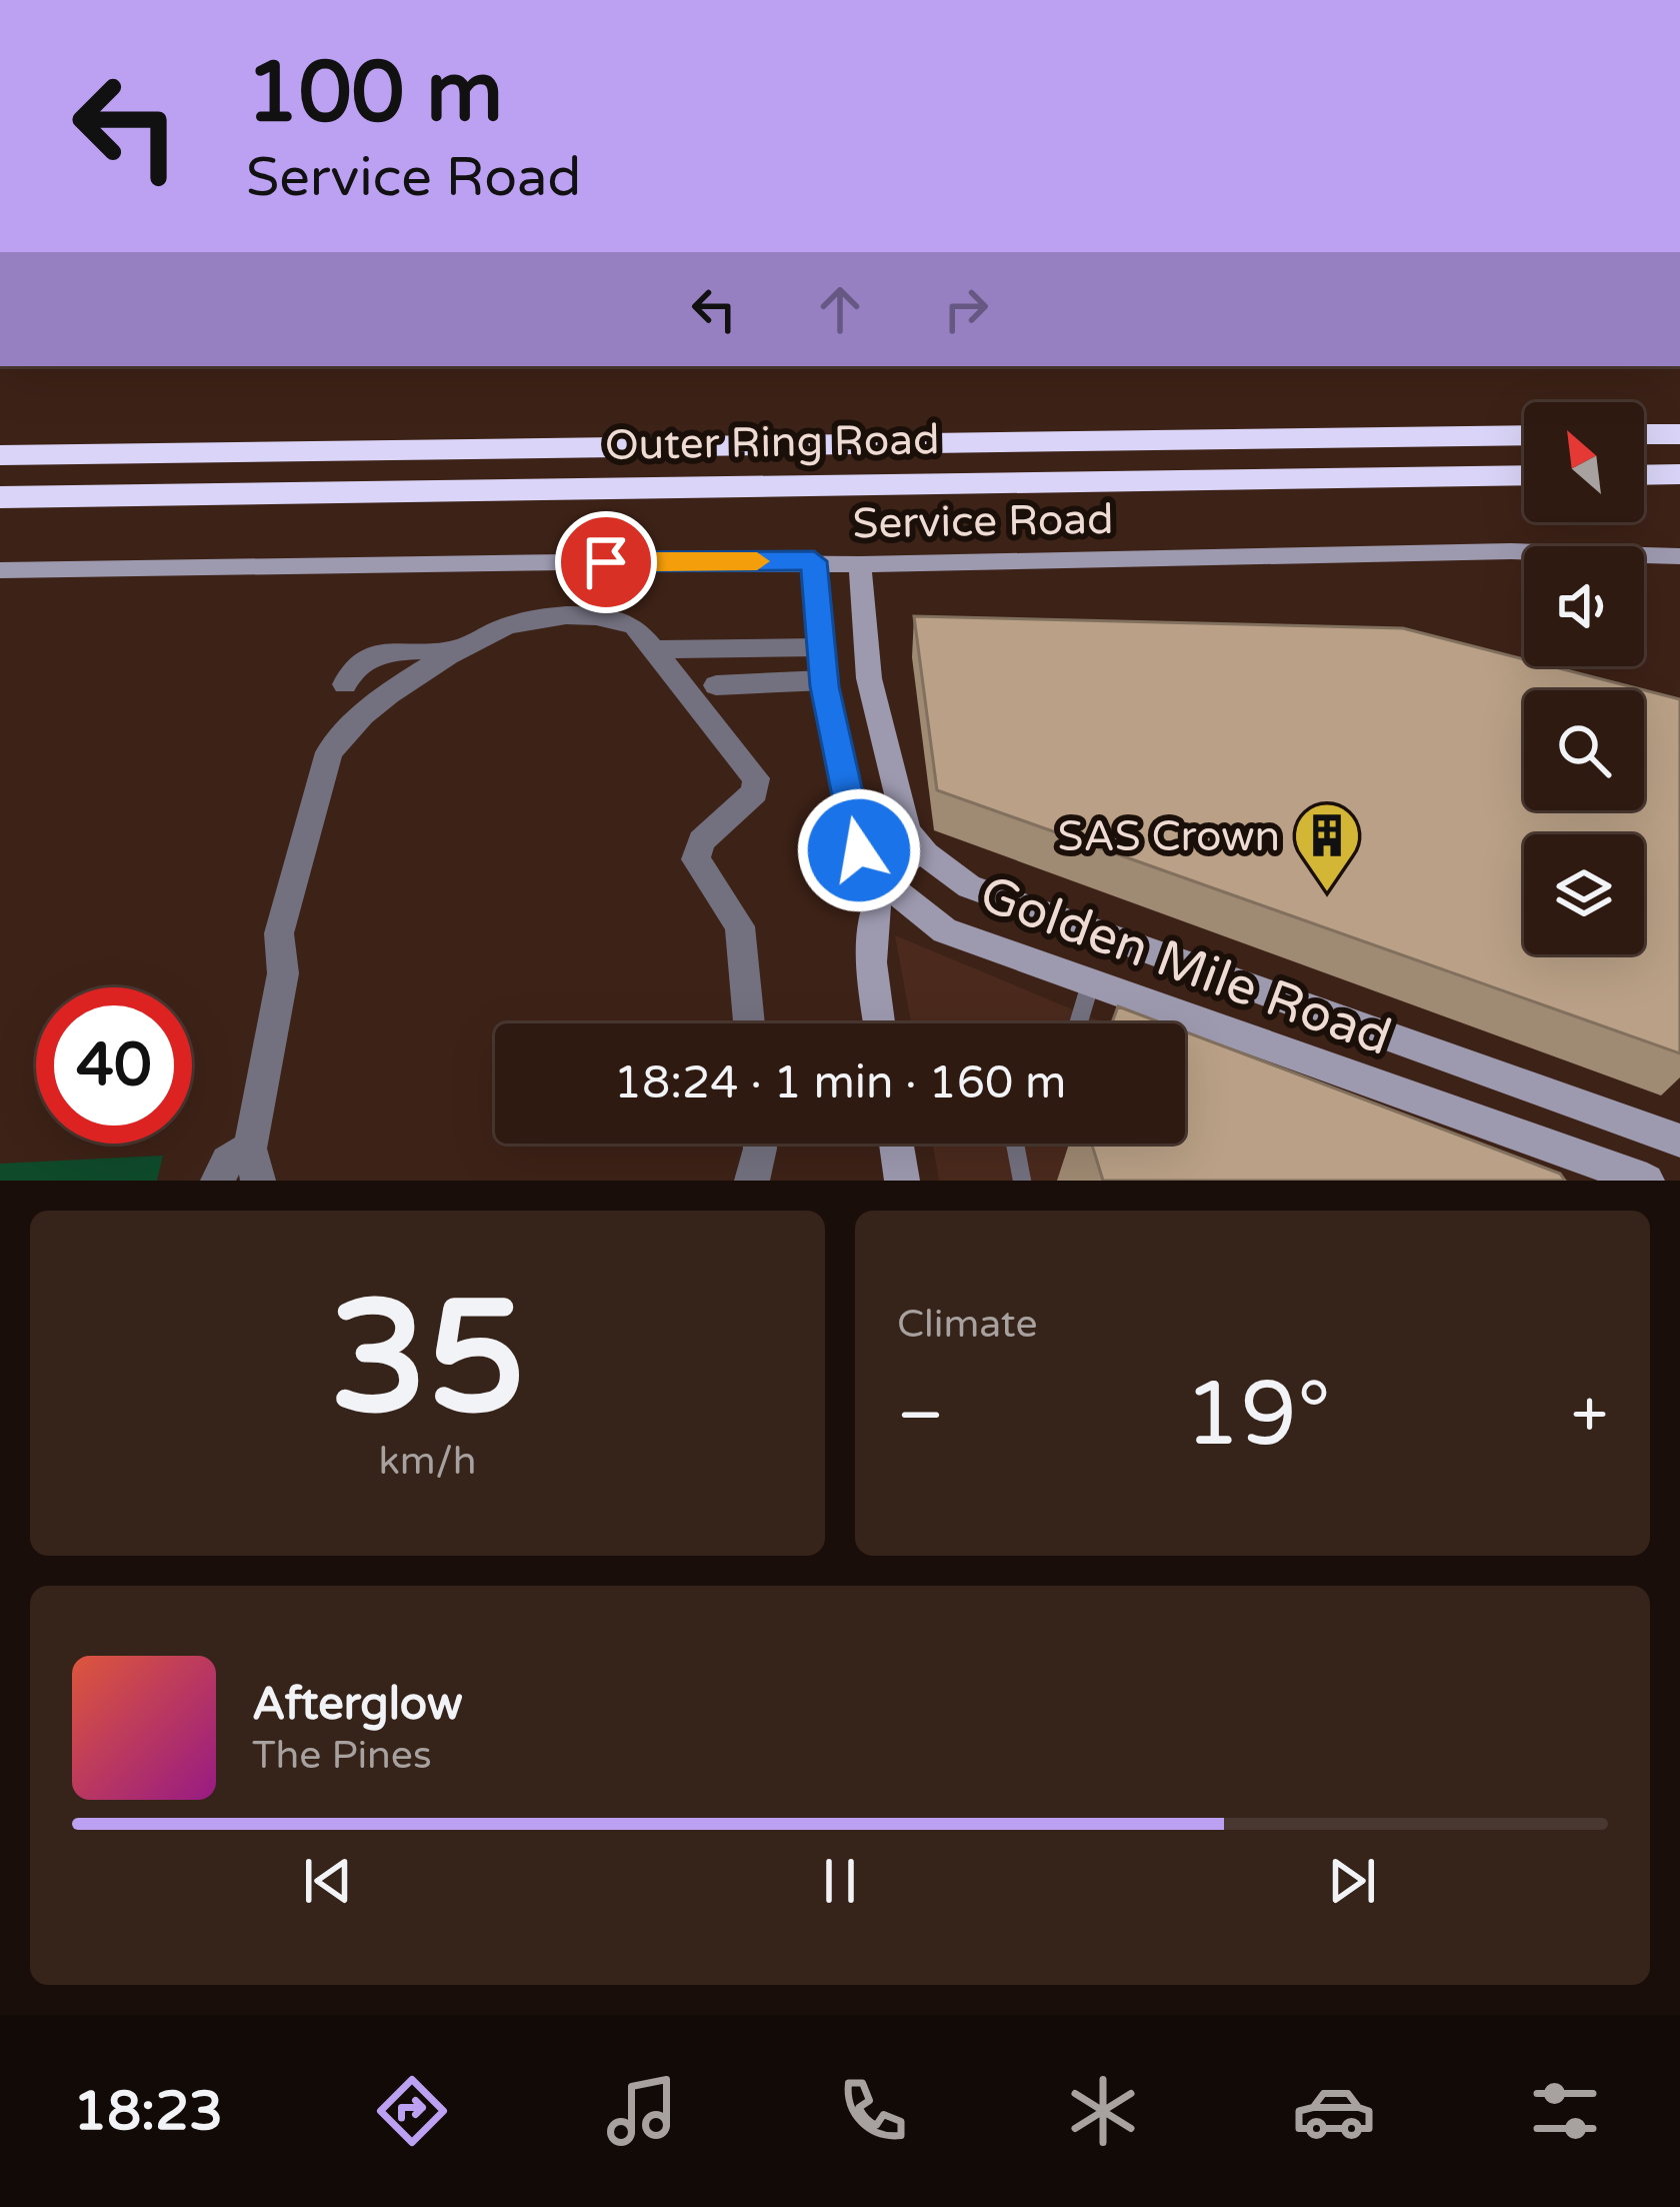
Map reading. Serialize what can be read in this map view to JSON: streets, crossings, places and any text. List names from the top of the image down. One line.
{"streets":{"highway":["Outer Ring Road"],"street":["Service Road","Golden Mile Road"]},"crossings":[["Service Road","Golden Mile Road"]],"places":{"building":["SAS Crown"]},"north":"top left","page":{"turn":["100 m","Service Road"],"limit":"40","trip":"18:24 · 1 min · 160 m","tile":[["35","km/h"],"Climate"],"heat":["−","19°","+"],"song":["Afterglow","The Pines"],"tabs":"18:23"}}
